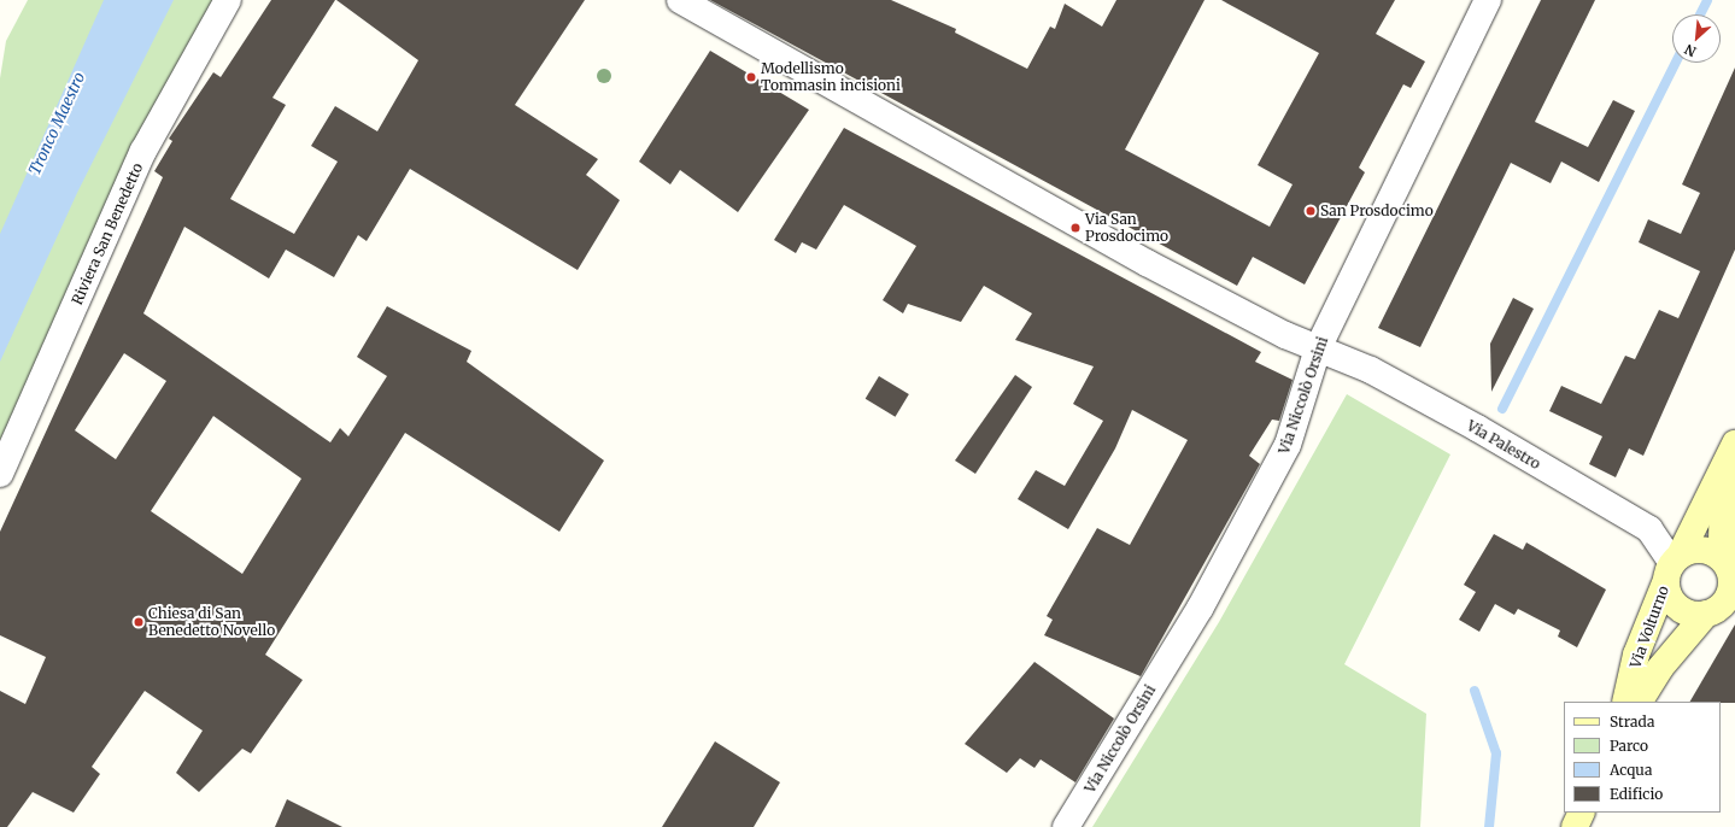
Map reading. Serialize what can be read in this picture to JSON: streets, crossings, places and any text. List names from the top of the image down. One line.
{"streets":{"main road":["Via Palestro","Via Volturno"],"street":["Riviera San Benedetto","Via Niccolò Orsini"]},"crossings":[["Via Niccolò Orsini","Via Palestro"],["Via Palestro","Via Volturno"]],"water":["Tronco Maestro"],"places":["Modellismo Tommasin incisioni","San Prosdocimo","Via San Prosdocimo","Chiesa di San Benedetto Novello"],"legend":["Strada","Parco","Acqua","Edificio"],"north":"bottom left"}
